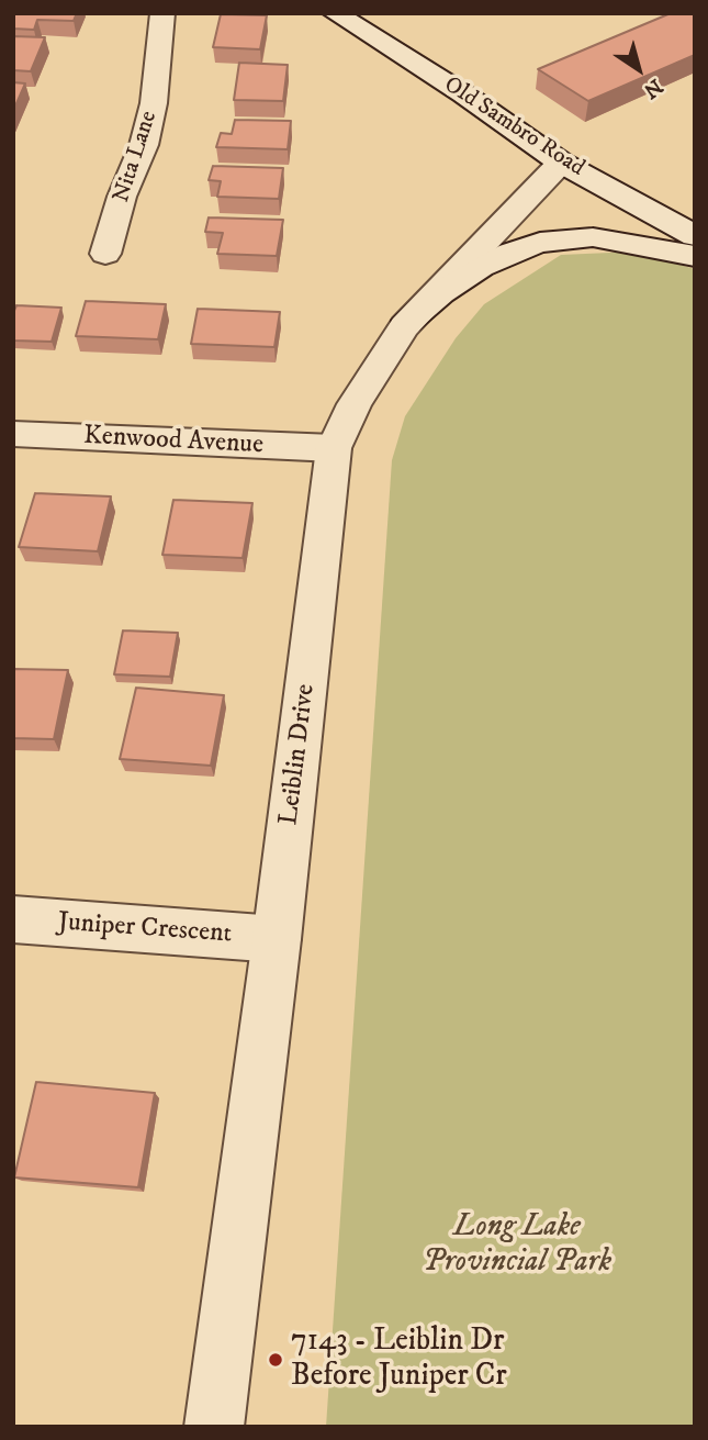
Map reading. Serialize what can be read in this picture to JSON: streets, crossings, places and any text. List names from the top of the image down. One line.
{"streets":{"street":["Old Sambro Road","Nita Lane","Kenwood Avenue","Leiblin Drive","Juniper Crescent"]},"crossings":[["Old Sambro Road","Leiblin Drive"],["Kenwood Avenue","Leiblin Drive"],["Leiblin Drive","Juniper Crescent"]],"parks":["Long Lake Provincial Park"],"places":["7143 - Leiblin Dr Before Juniper Cr"],"north":"bottom right"}
